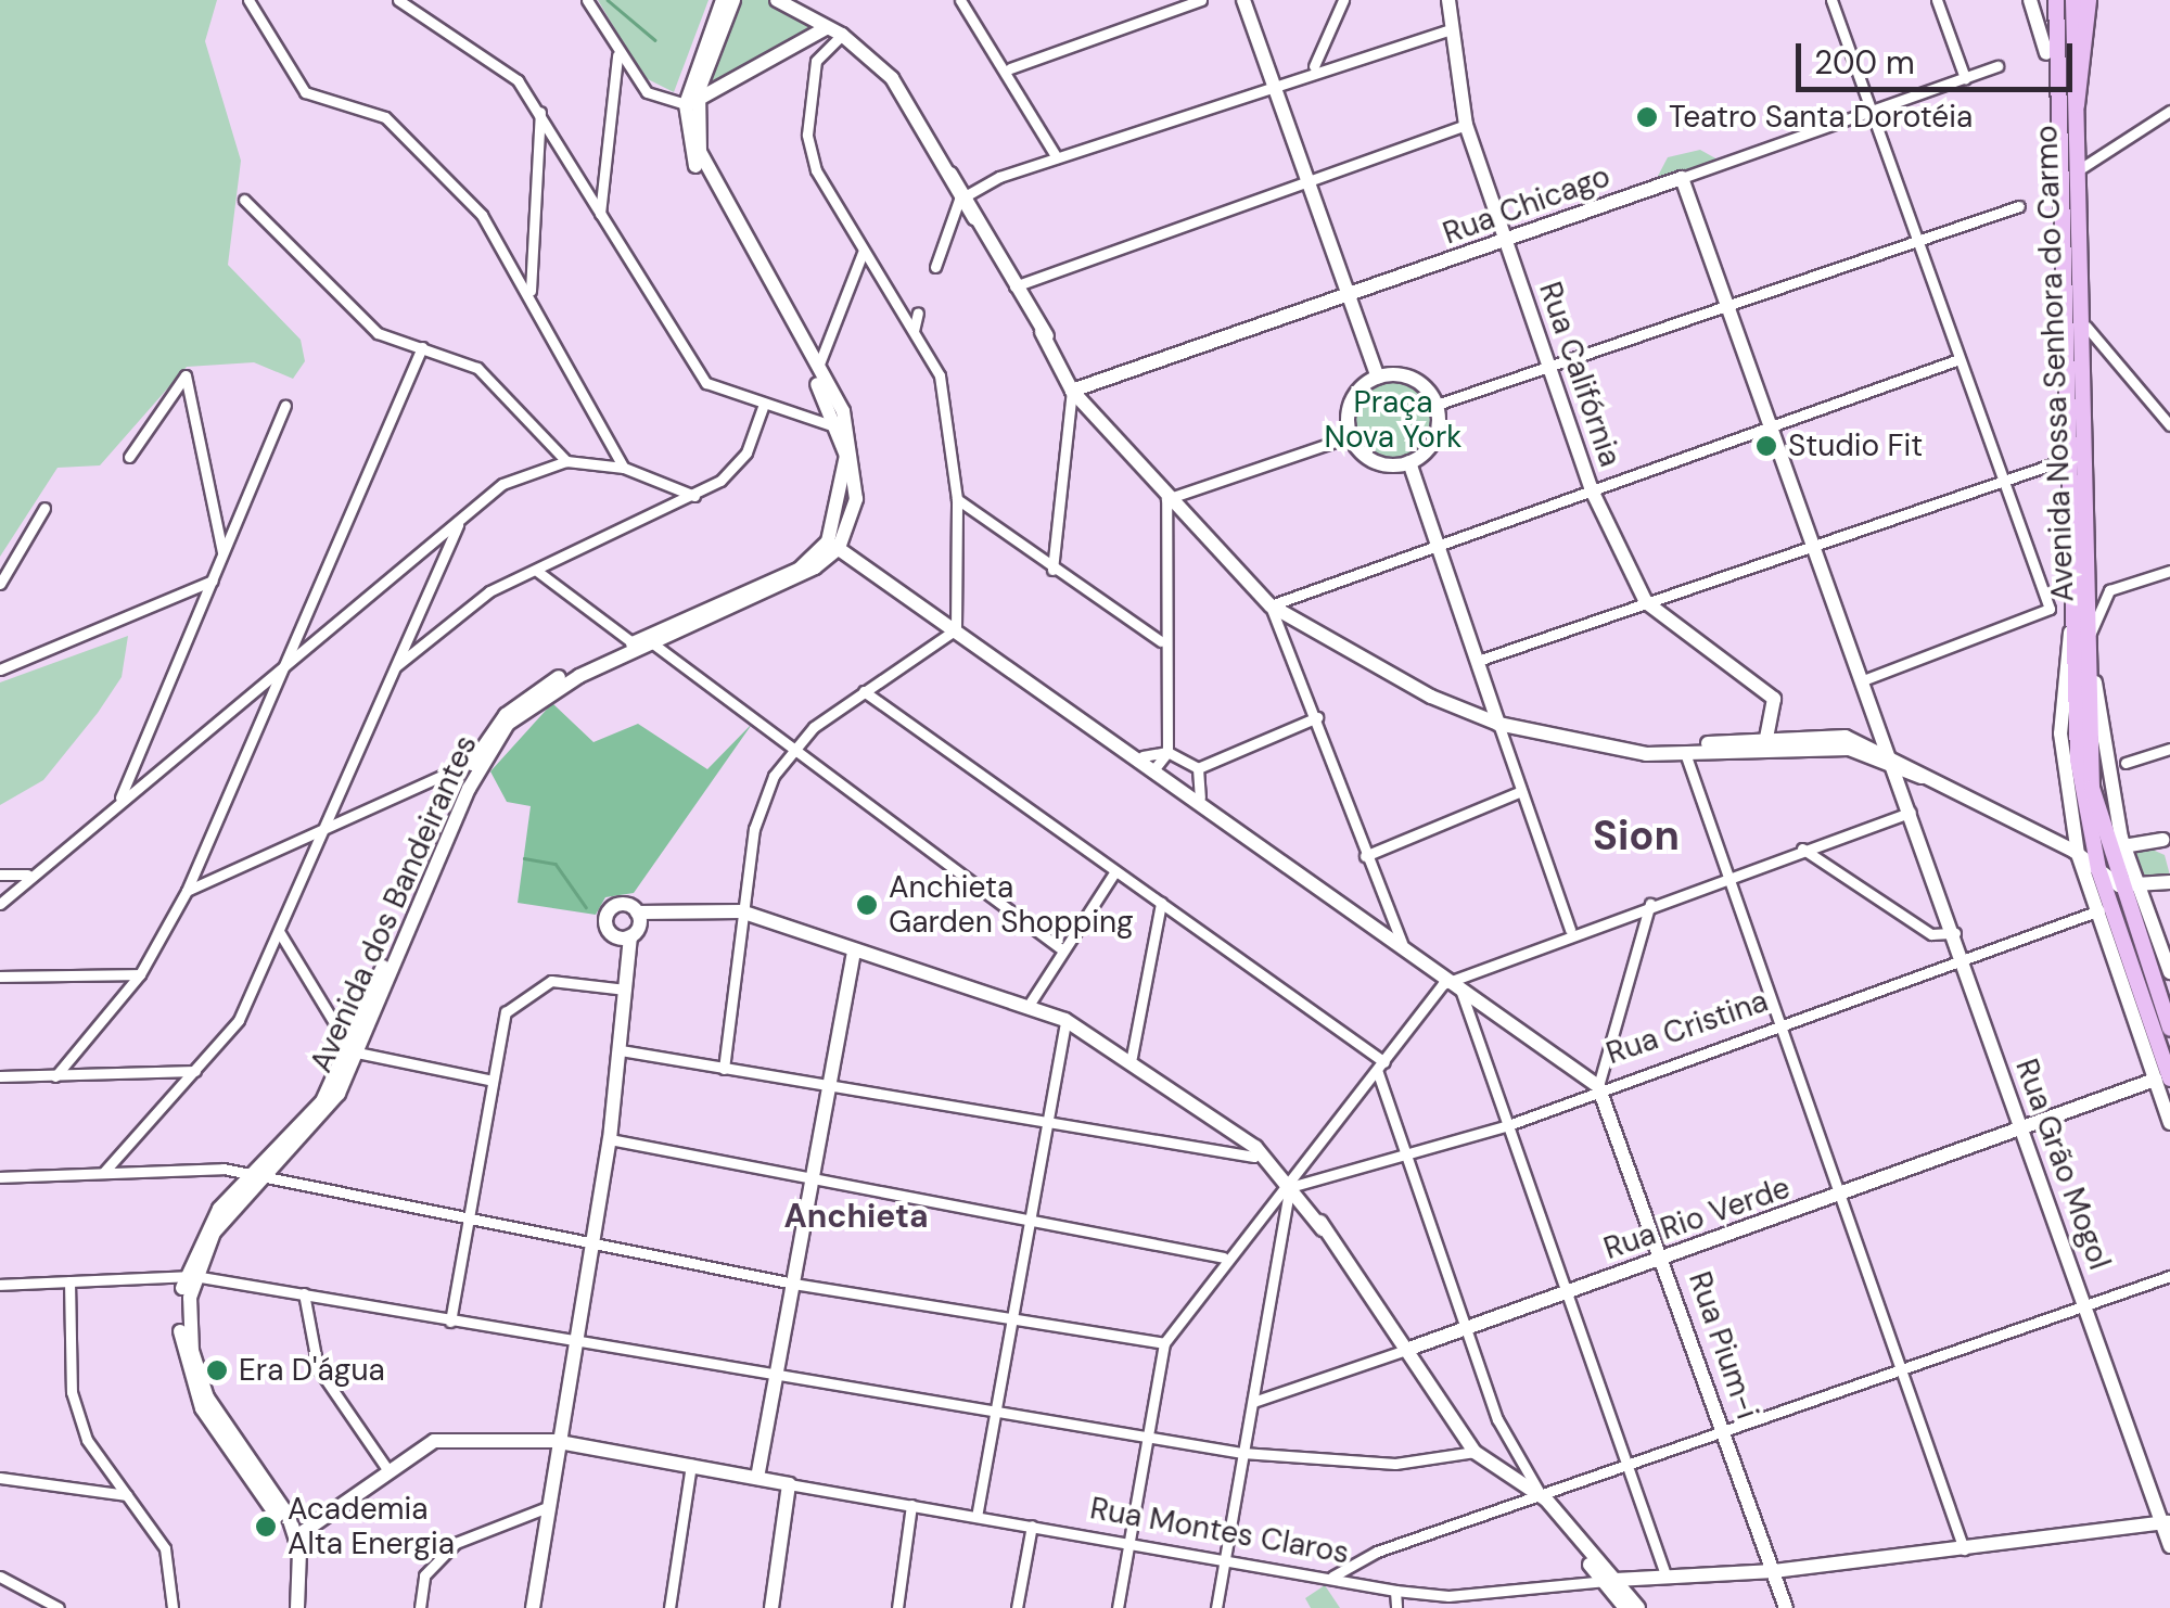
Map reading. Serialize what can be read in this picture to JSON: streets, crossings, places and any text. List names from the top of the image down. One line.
{"streets":{"main road":["Avenida Nossa Senhora do Carmo"],"street":["Rua Chicago","Rua Califórnia","Avenida dos Bandeirantes","Rua Cristina","Rua Grão Mogol","Rua Rio Verde","Rua Pium-i","Rua Montes Claros"]},"crossings":[["Rua Chicago","Rua Califórnia"],["Rua Chicago","Rua Grão Mogol"],["Avenida Nossa Senhora do Carmo","Rua Cristina"],["Avenida Nossa Senhora do Carmo","Rua Rio Verde"],["Avenida dos Bandeirantes","Rua Montes Claros"],["Rua Cristina","Rua Grão Mogol"],["Rua Cristina","Rua Pium-i"],["Rua Grão Mogol","Rua Rio Verde"],["Rua Grão Mogol","Rua Montes Claros"],["Rua Rio Verde","Rua Pium-i"],["Rua Pium-i","Rua Montes Claros"]],"districts":["Sion","Anchieta"],"parks":["Praça Nova York"],"places":["Teatro Santa Dorotéia","Studio Fit","Anchieta Garden Shopping","Era D'água","Academia Alta Energia"],"scale_bar":"200 m"}
